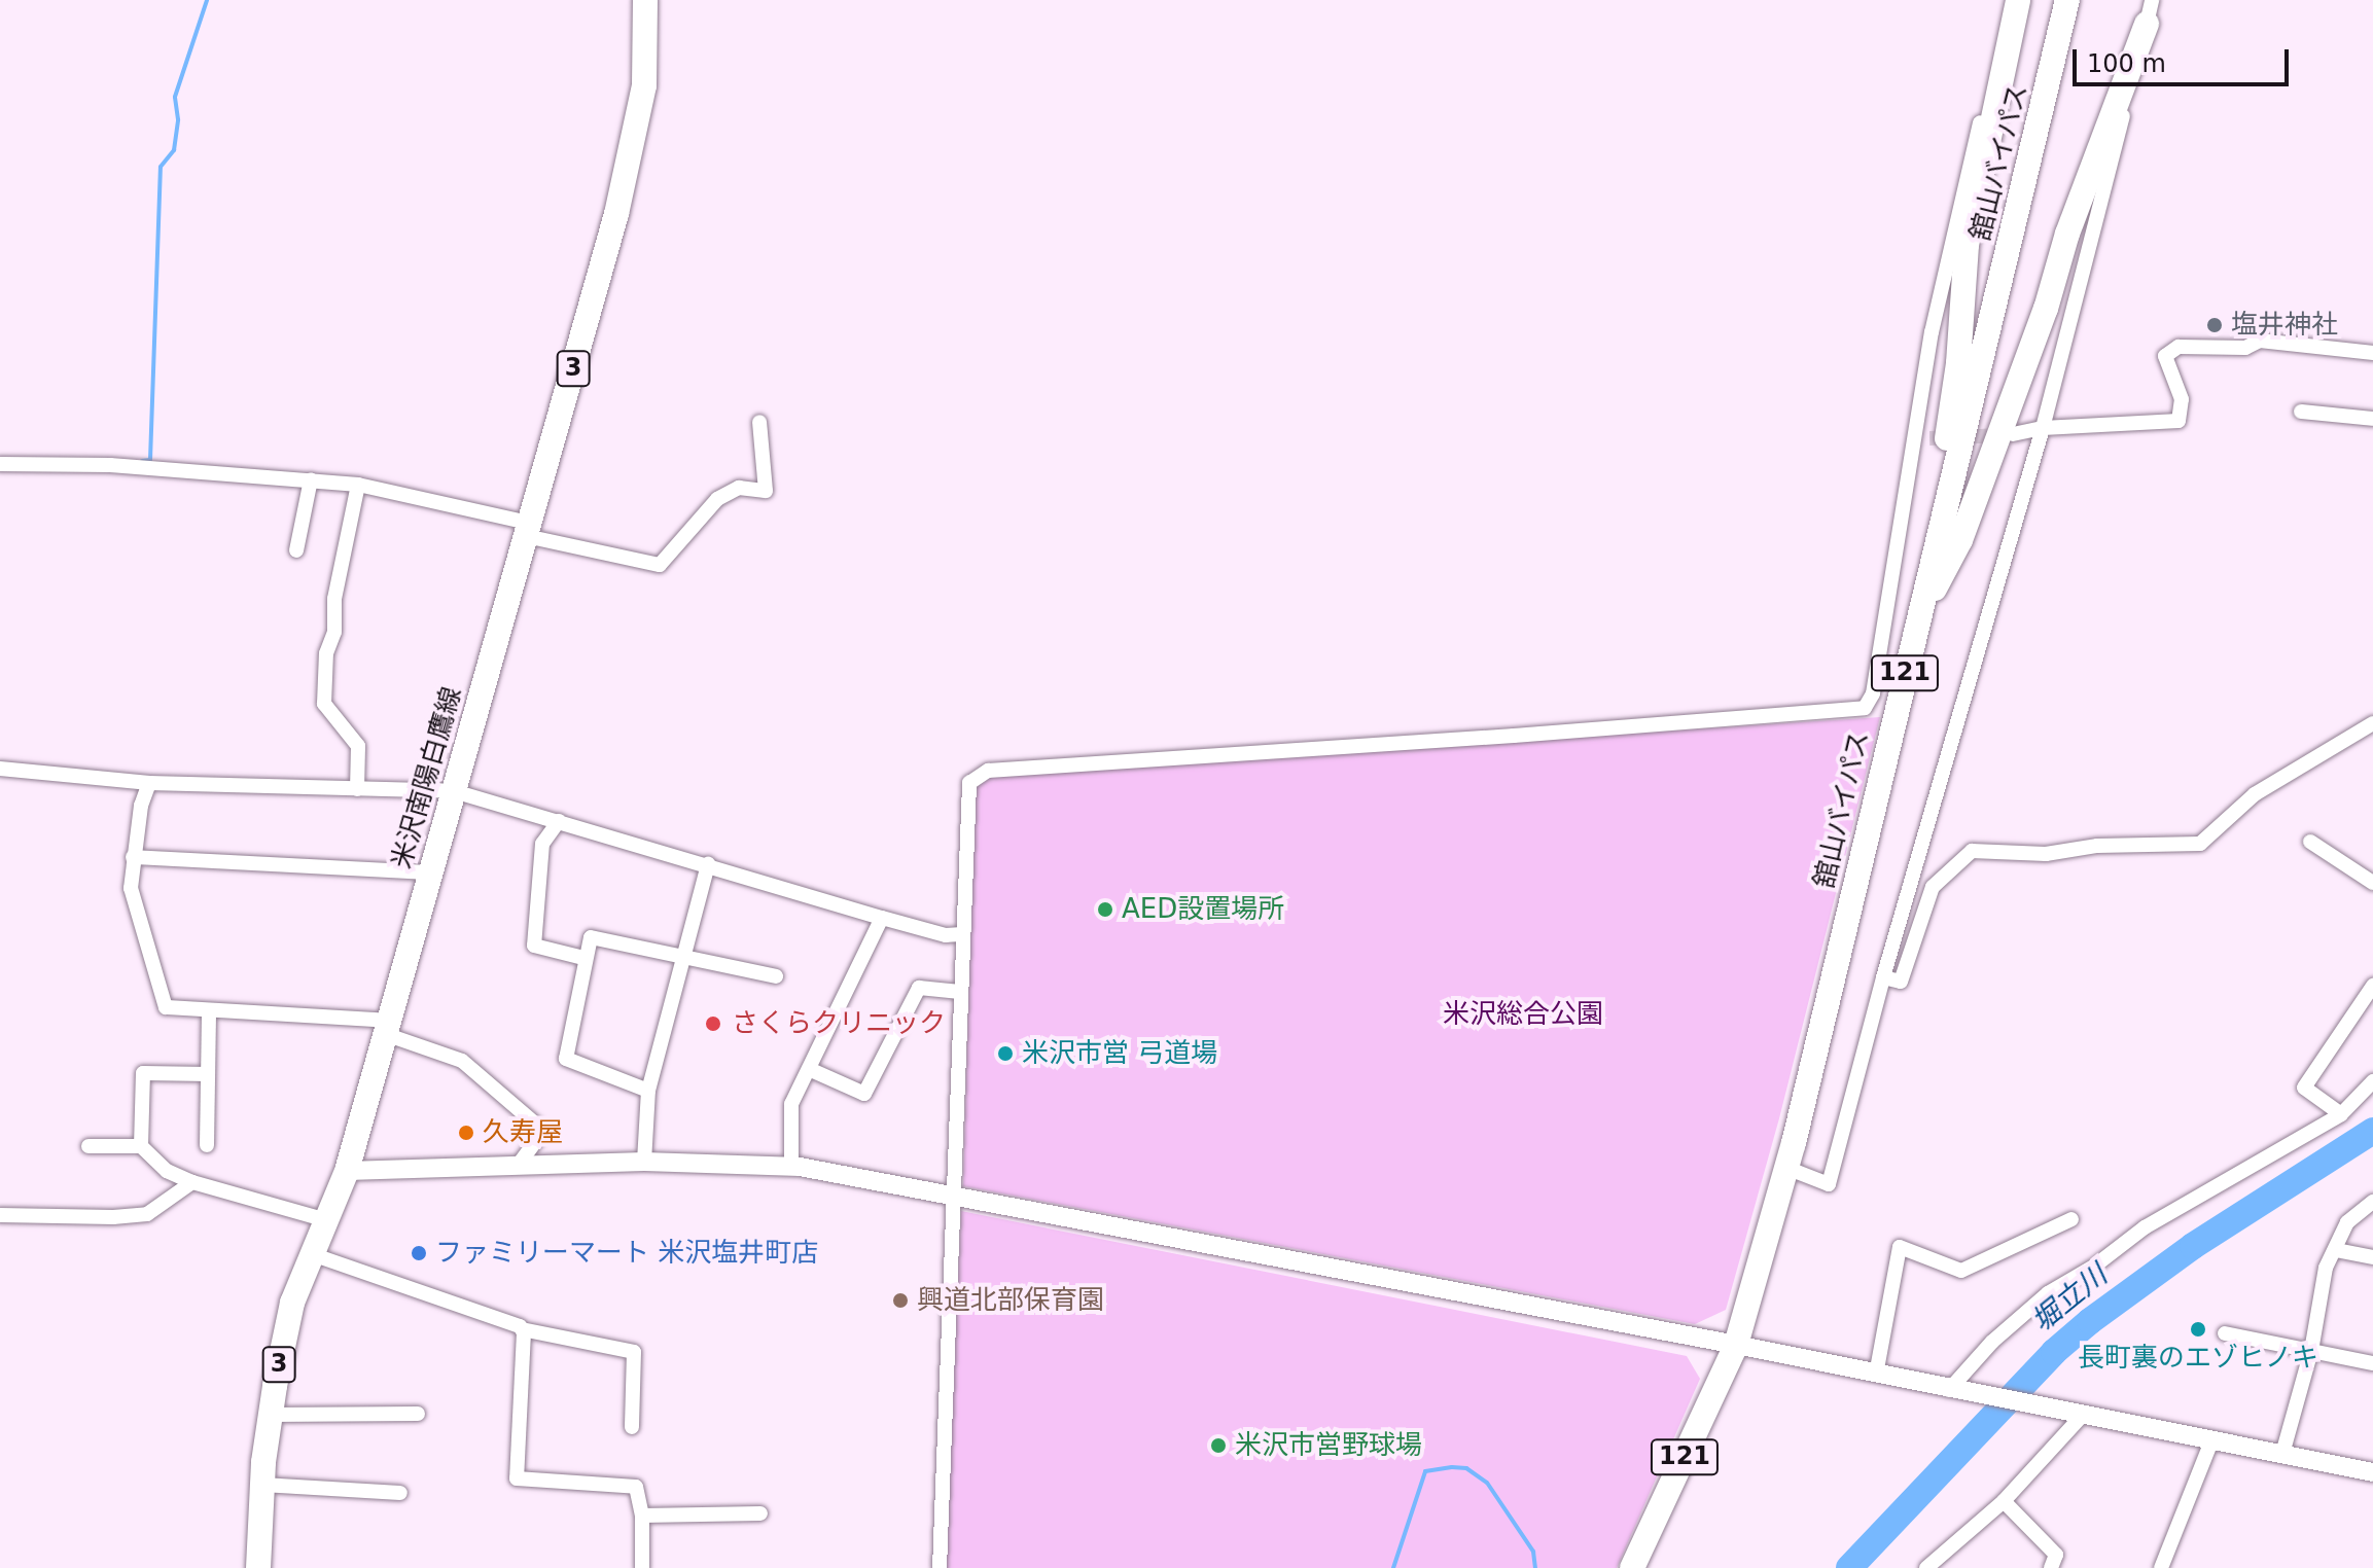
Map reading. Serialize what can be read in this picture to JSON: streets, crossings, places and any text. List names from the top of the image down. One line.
{"streets":{"main road":["舘山バイパス","3","121","米沢南陽白鷹線"]},"water":["堀立川"],"parks":["米沢総合公園"],"places":["塩井神社","AED設置場所","さくらクリニック","米沢市営 弓道場","久寿屋","ファミリーマート 米沢塩井町店","興道北部保育園","長町裏のエゾヒノキ","米沢市営野球場"],"scale_bar":"100 m"}
